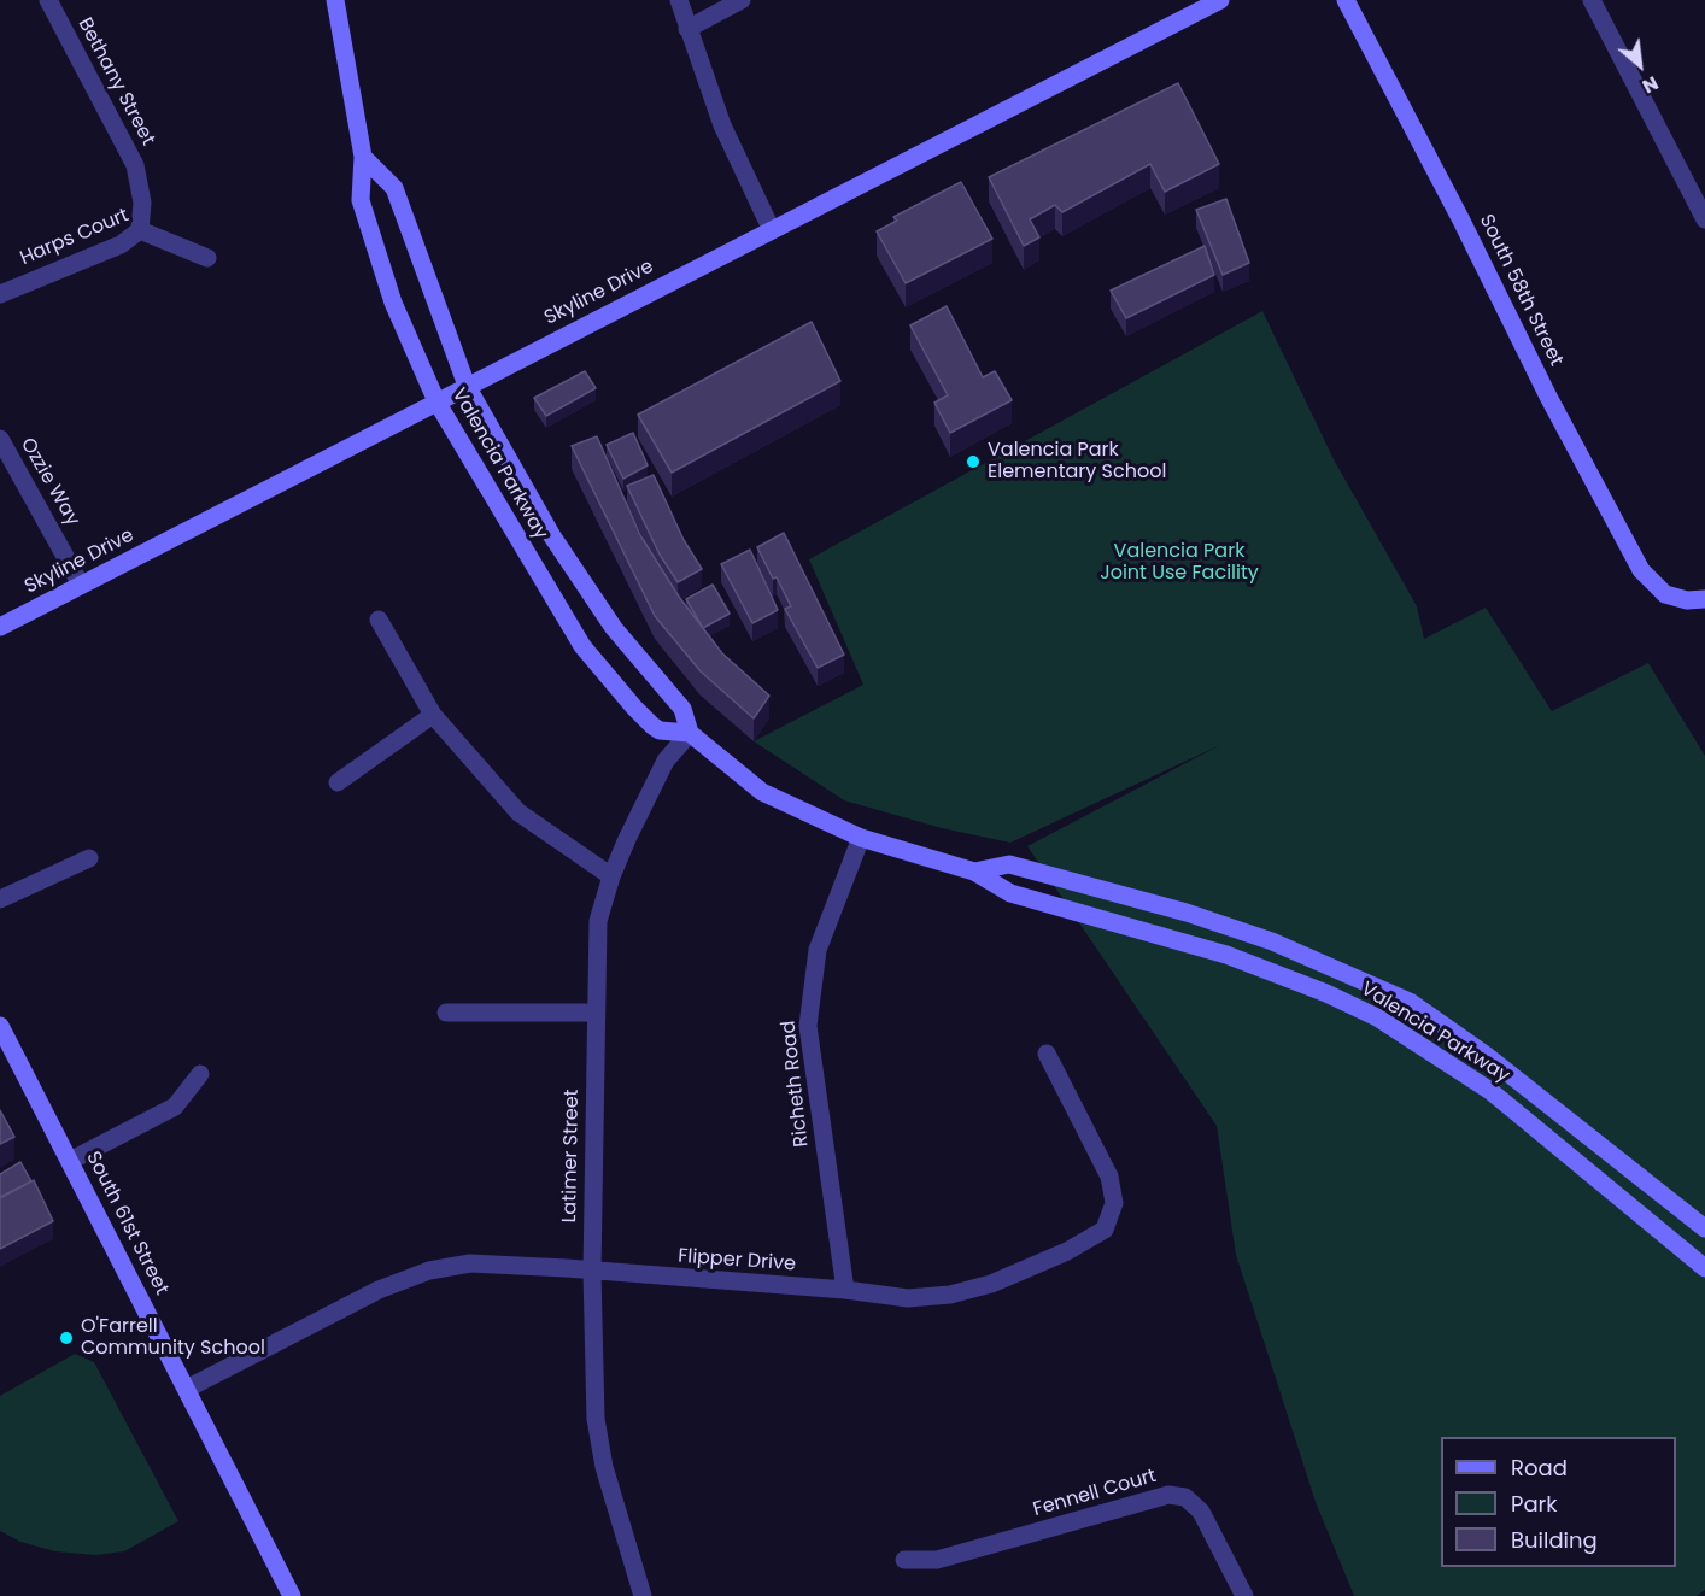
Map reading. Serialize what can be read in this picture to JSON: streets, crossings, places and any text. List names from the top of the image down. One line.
{"streets":{"main road":["South 58th Street","Skyline Drive","Valencia Parkway","South 61st Street"],"street":["Bethany Street","Harps Court","Ozzie Way","Richeth Road","Latimer Street","Flipper Drive","Fennell Court"]},"crossings":[["Bethany Street","Harps Court"],["Skyline Drive","Valencia Parkway"],["Skyline Drive","Ozzie Way"],["Valencia Parkway","Richeth Road"],["Valencia Parkway","Latimer Street"],["Richeth Road","Flipper Drive"],["Latimer Street","Flipper Drive"],["South 61st Street","Flipper Drive"]],"parks":["Valencia Park Joint Use Facility"],"places":["Valencia Park Elementary School","O'Farrell Community School"],"legend":["Road","Park","Building"],"north":"bottom right"}
